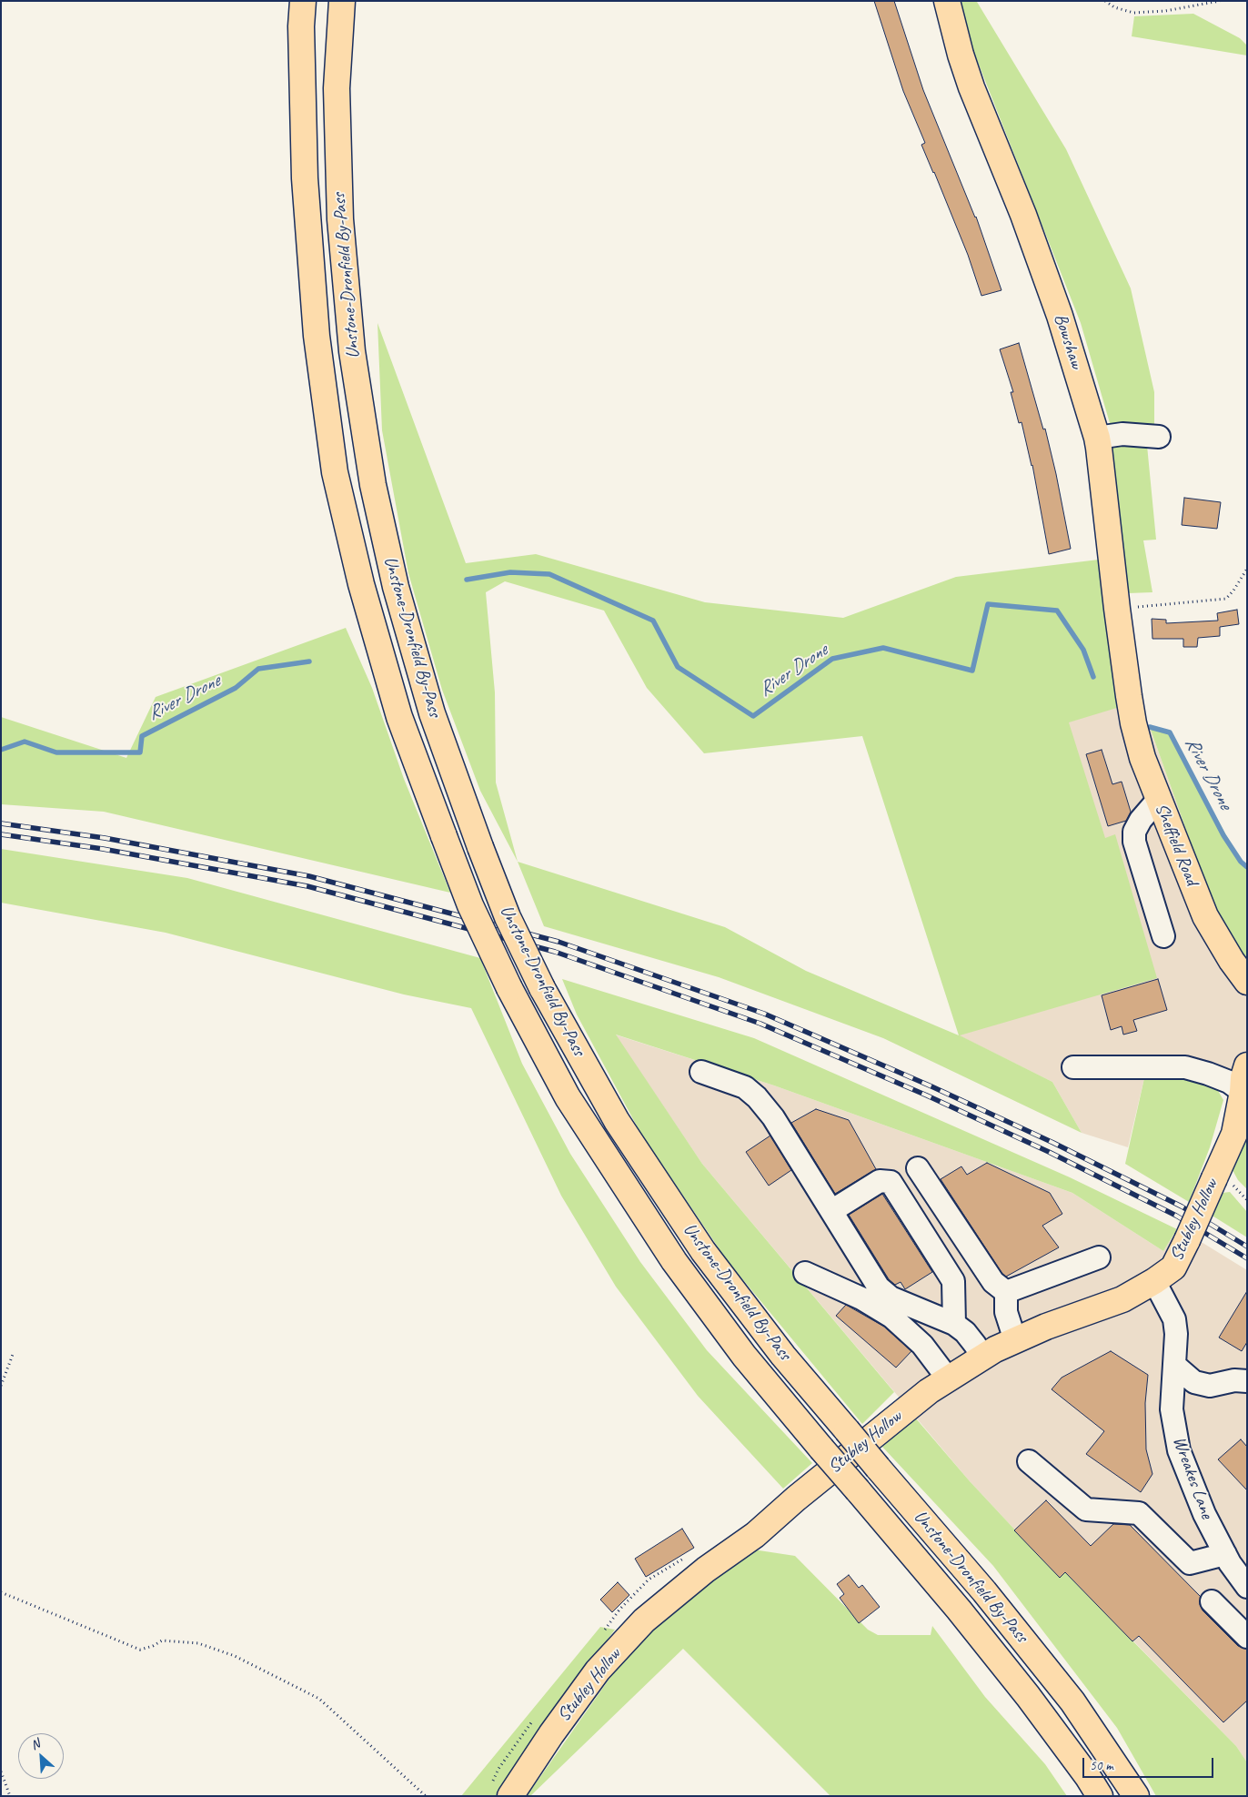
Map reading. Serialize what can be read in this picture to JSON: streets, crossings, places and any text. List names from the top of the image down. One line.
{"streets":{"main road":["Unstone-Dronfield By-Pass","Bowshaw","Sheffield Road","Stubley Hollow"],"street":["Wreakes Lane"]},"crossings":[["Bowshaw","Sheffield Road"],["Stubley Hollow","Wreakes Lane"]],"water":["River Drone"],"scale_bar":"50 m","north":"top left"}
